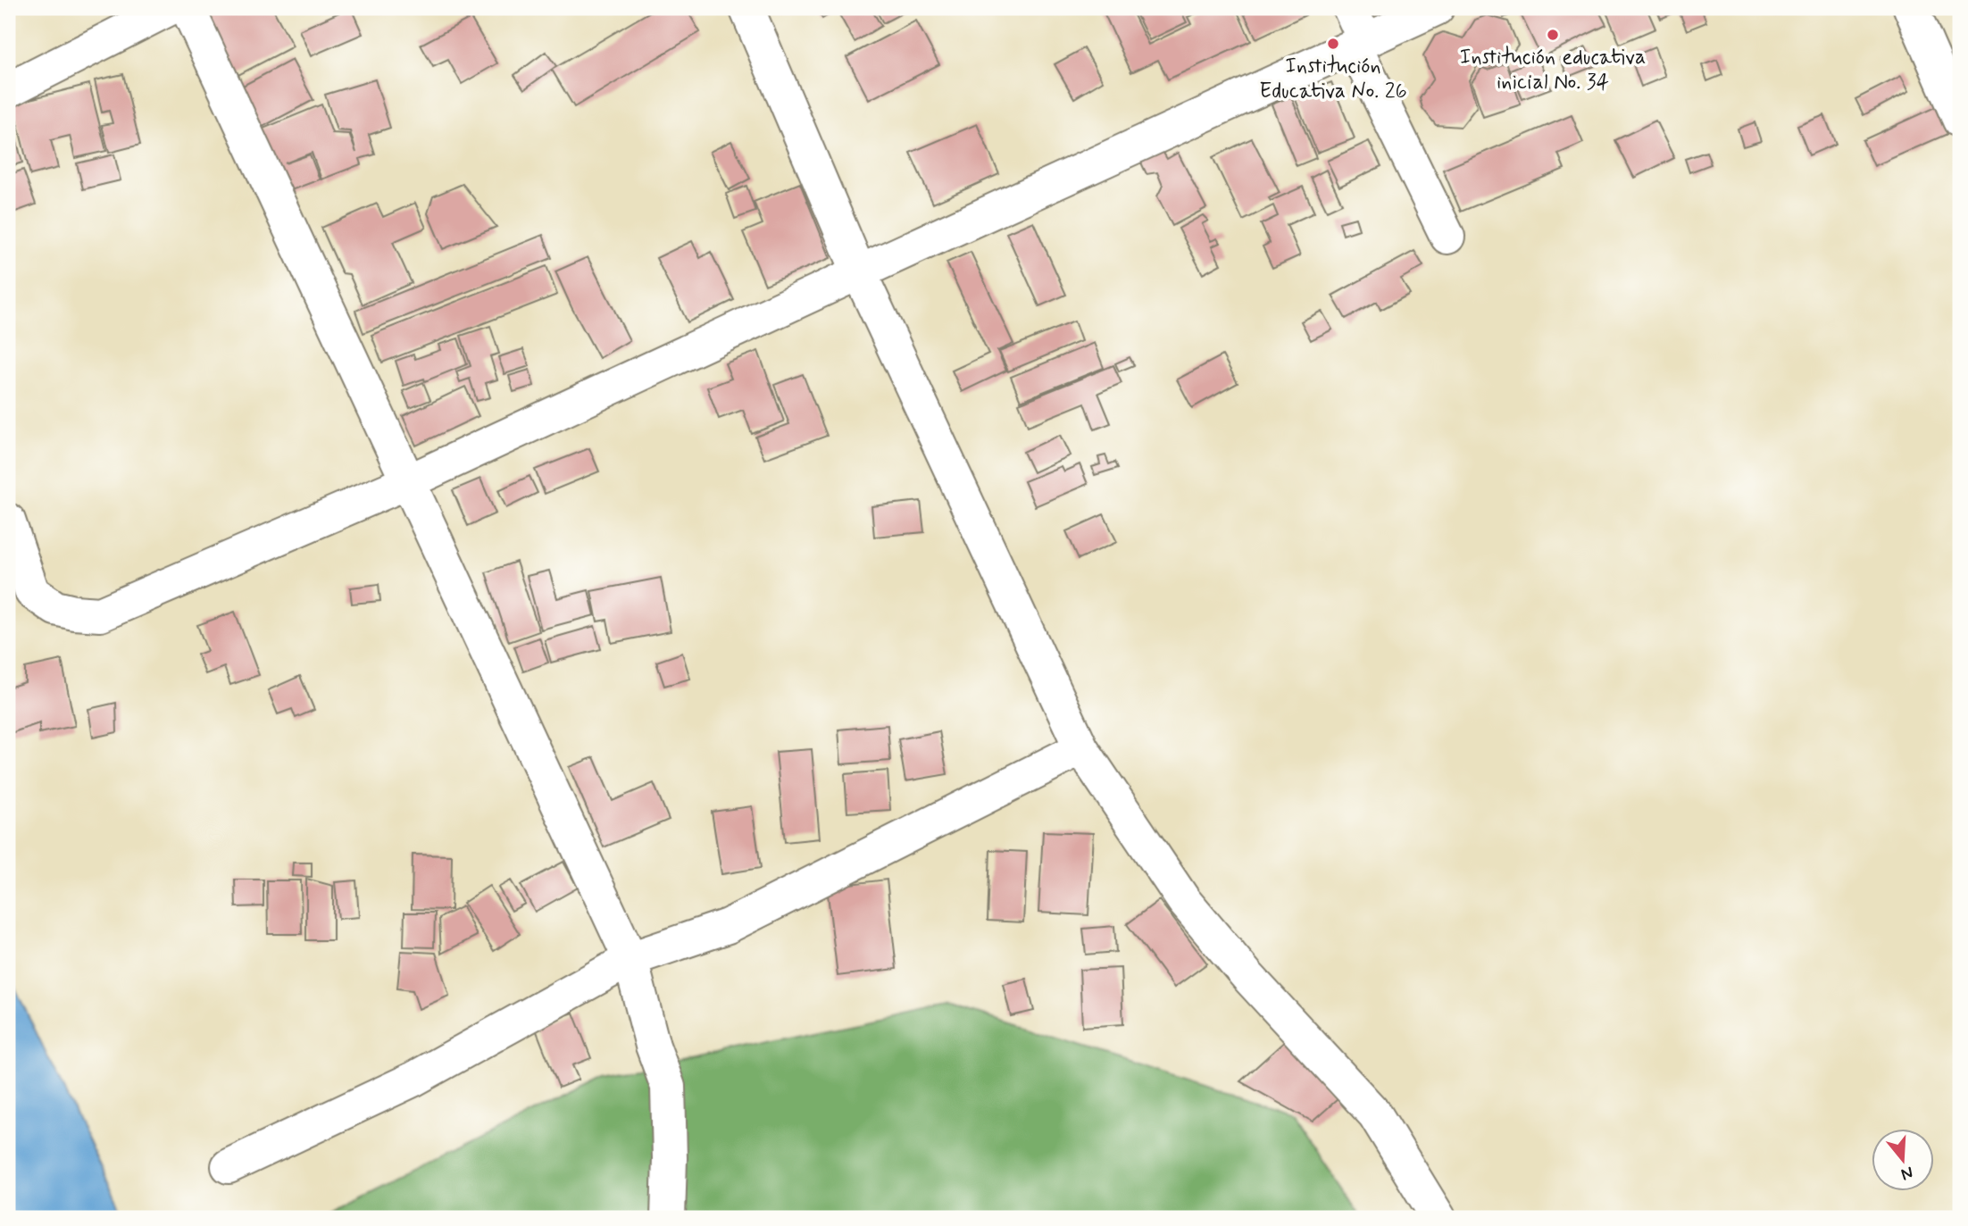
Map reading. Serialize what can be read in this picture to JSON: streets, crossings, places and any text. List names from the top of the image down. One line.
{"places":["Institución educativa inicial No. 34","Institución Educativa No. 26"],"north":"bottom"}
